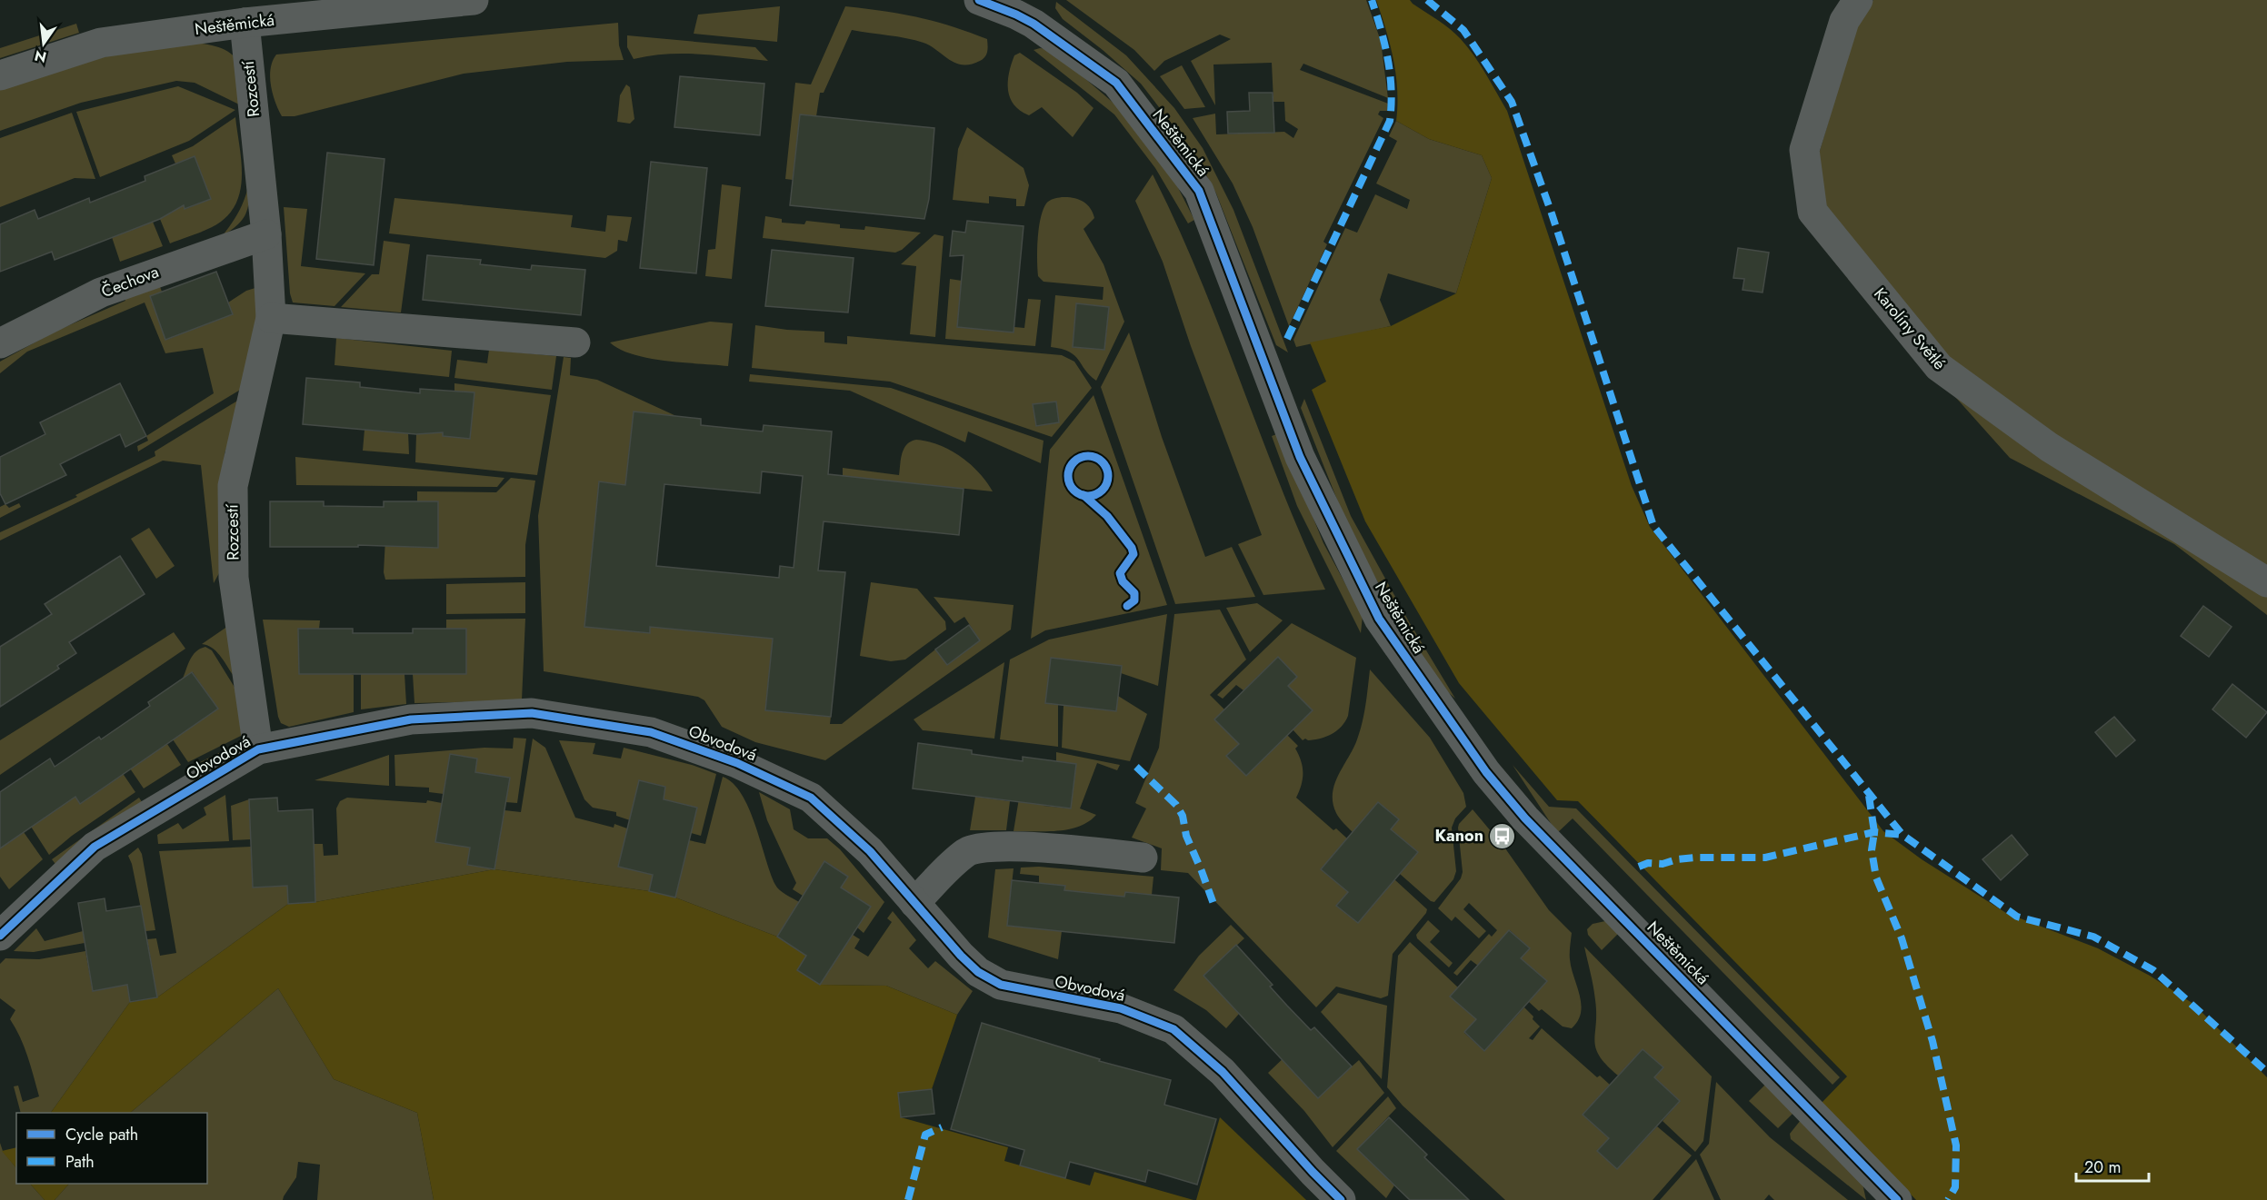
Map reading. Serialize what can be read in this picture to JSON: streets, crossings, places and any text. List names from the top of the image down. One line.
{"streets":{"street":["Neštěmická","Rozcestí","Čechova","Karolíny Světlé","Obvodová"]},"crossings":[["Neštěmická","Rozcestí"],["Rozcestí","Čechova"],["Rozcestí","Obvodová"]],"places":{"bus stop":["Kanon"]},"legend":["Cycle path","Path"],"scale_bar":"20 m","north":"bottom"}
